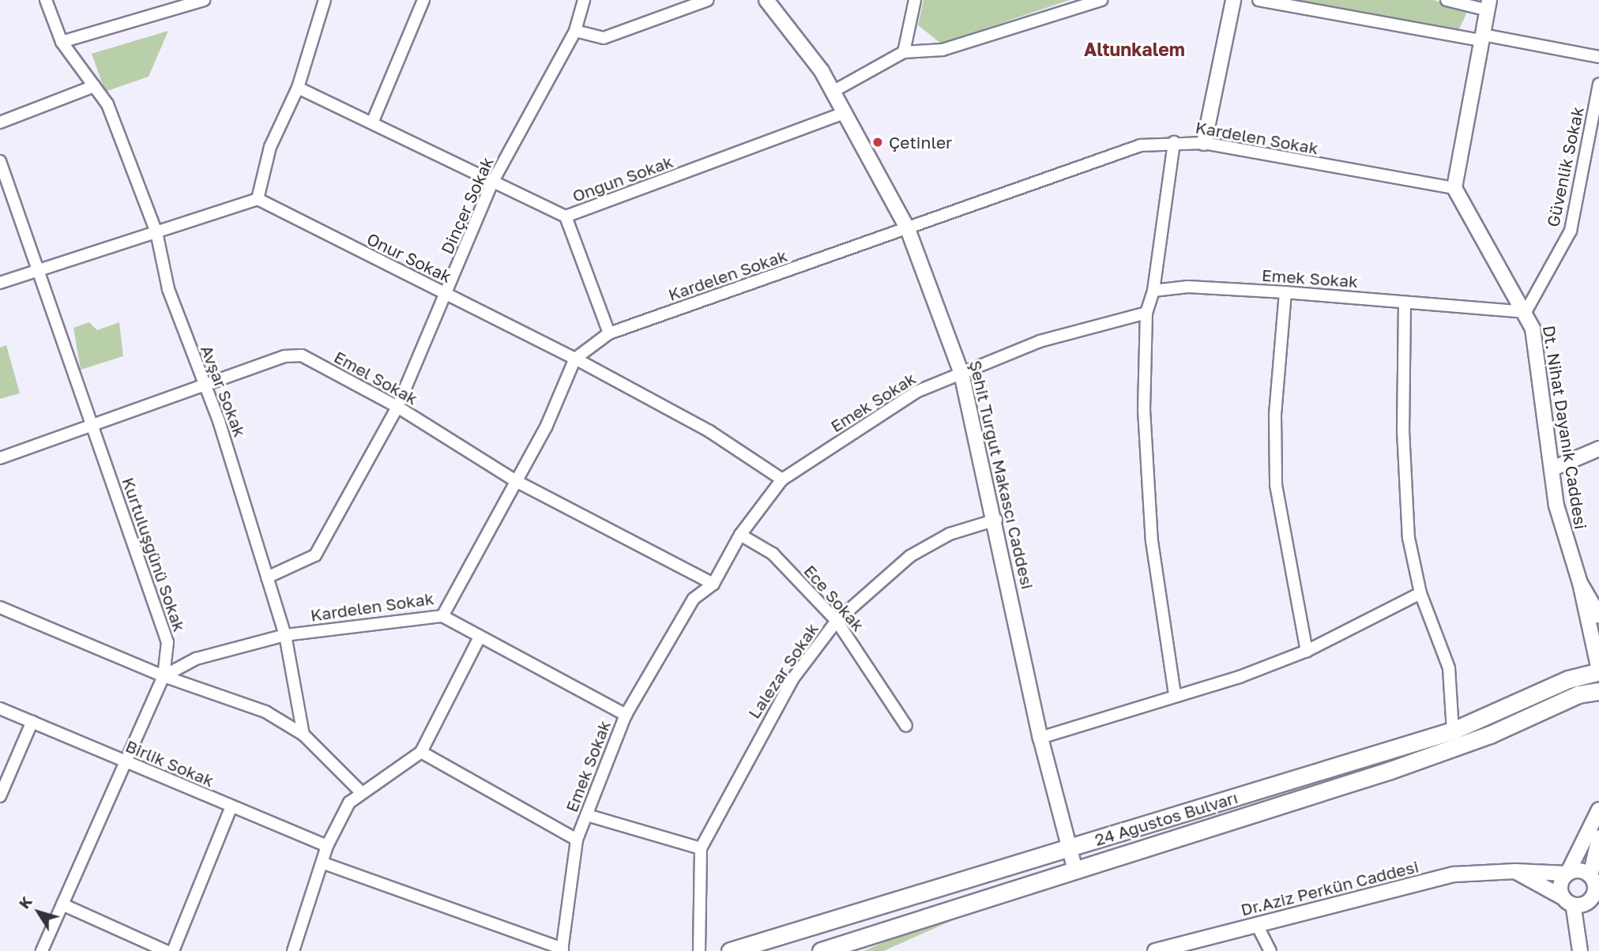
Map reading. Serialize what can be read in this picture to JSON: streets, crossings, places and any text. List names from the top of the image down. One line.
{"streets":{"main road":["24 Ağustos Bulvarı"],"street":["Kardelen Sokak","Güvenlik Sokak","Ongun Sokak","Dinçer Sokak","Onur Sokak","Emek Sokak","Emel Sokak","Avşar Sokak","Dt. Nihat Dayanık Caddesi","Şehit Turgut Makascı Caddesi","Kurtuluşgünü Sokak","Ece Sokak","Lalezar Sokak","Birlik Sokak","Dr.Aziz Perkün Caddesi"]},"crossings":[["Kardelen Sokak","Onur Sokak"],["Kardelen Sokak","Emel Sokak"],["Kardelen Sokak","Avşar Sokak"],["Kardelen Sokak","Dt. Nihat Dayanık Caddesi"],["Kardelen Sokak","Şehit Turgut Makascı Caddesi"],["Kardelen Sokak","Kurtuluşgünü Sokak"],["Güvenlik Sokak","Emek Sokak"],["Güvenlik Sokak","Dt. Nihat Dayanık Caddesi"],["Ongun Sokak","Dinçer Sokak"],["Ongun Sokak","Şehit Turgut Makascı Caddesi"],["Dinçer Sokak","Onur Sokak"],["Dinçer Sokak","Emel Sokak"],["Dinçer Sokak","Avşar Sokak"],["Onur Sokak","Emek Sokak"],["Emek Sokak","Emel Sokak"],["Emek Sokak","Dt. Nihat Dayanık Caddesi"],["Emek Sokak","Şehit Turgut Makascı Caddesi"],["Emek Sokak","Ece Sokak"],["Emel Sokak","Avşar Sokak"],["Emel Sokak","Kurtuluşgünü Sokak"],["Dt. Nihat Dayanık Caddesi","24 Ağustos Bulvarı"],["Şehit Turgut Makascı Caddesi","Lalezar Sokak"],["Şehit Turgut Makascı Caddesi","24 Ağustos Bulvarı"],["Kurtuluşgünü Sokak","Birlik Sokak"],["Ece Sokak","Lalezar Sokak"]],"districts":["Altunkalem"],"places":["Çetinler"],"north":"top left"}
